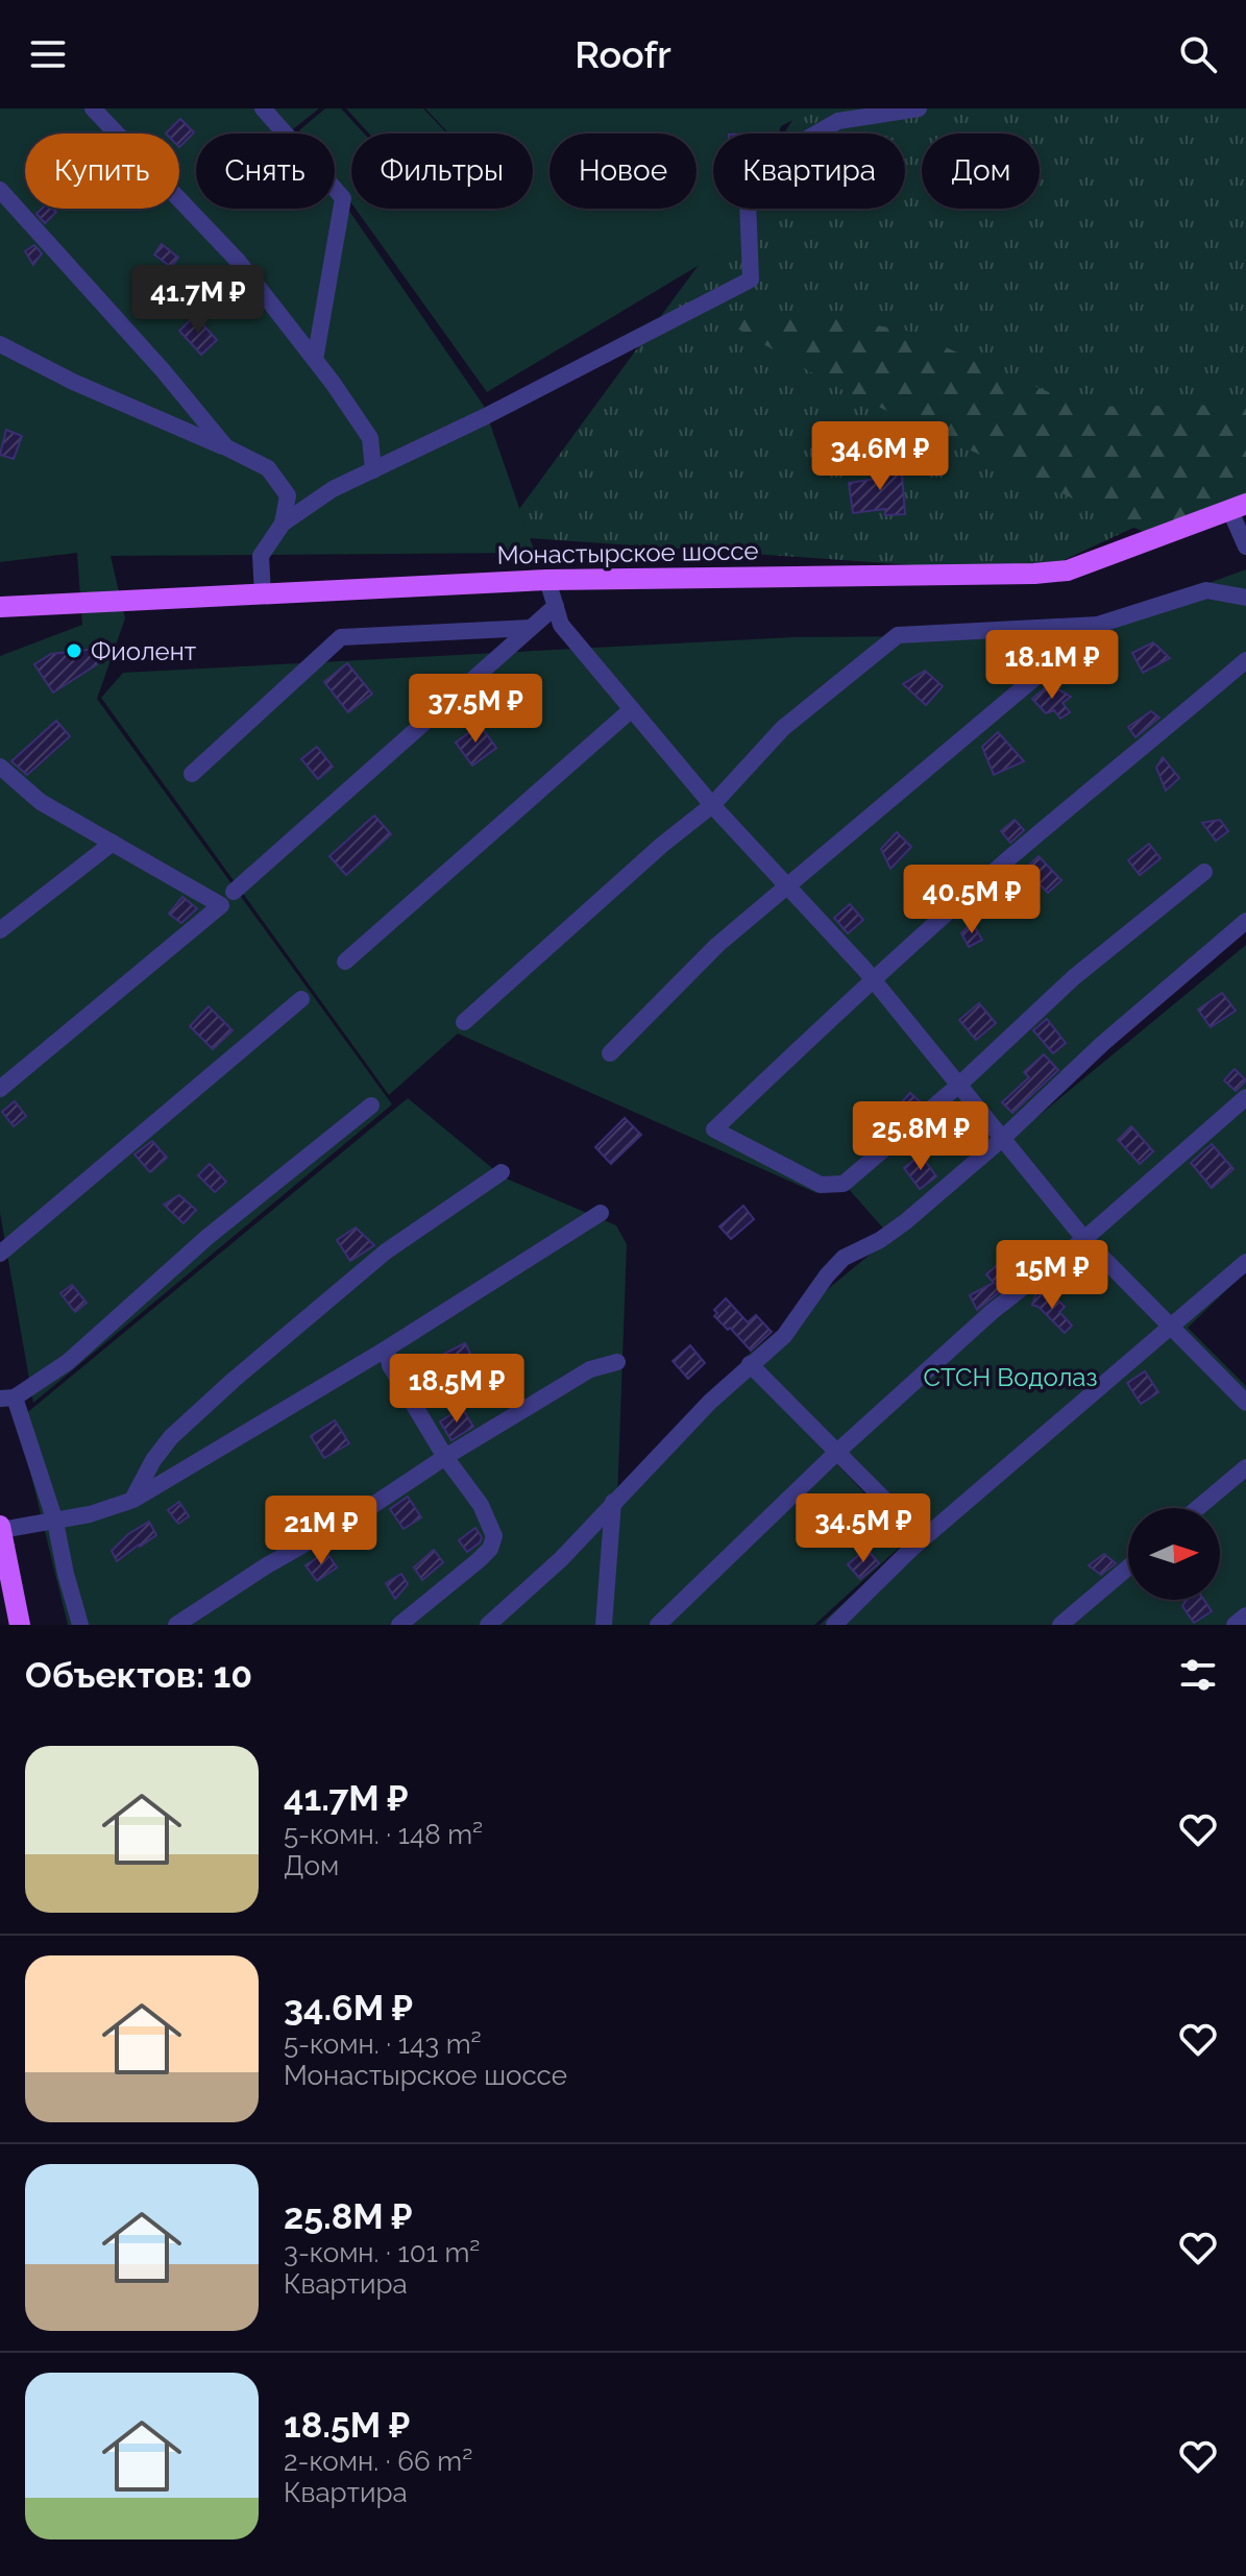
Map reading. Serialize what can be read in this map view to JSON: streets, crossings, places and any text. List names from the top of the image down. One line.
{"streets":{"main road":["Монастырское шоссе"]},"parks":["СТСН Водолаз"],"places":["Фиолент"],"north":"right","page":{"header":"Roofr","chip":["Купить","Снять","Фильтры","Новое","Квартира","Дом"],"price":["41.7M ₽","34.6M ₽","18.1M ₽","37.5M ₽","40.5M ₽","25.8M ₽","15M ₽","18.5M ₽","34.5M ₽","21M ₽"],"heading":"Объектов: 10","list":[{"name":"41.7M ₽","note":"5-комн. · 148 m² · Дом"},{"name":"34.6M ₽","note":"5-комн. · 143 m² · Монастырское шоссе"},{"name":"25.8M ₽","note":"3-комн. · 101 m² · Квартира"},{"name":"18.5M ₽","note":"2-комн. · 66 m² · Квартира"}]}}
